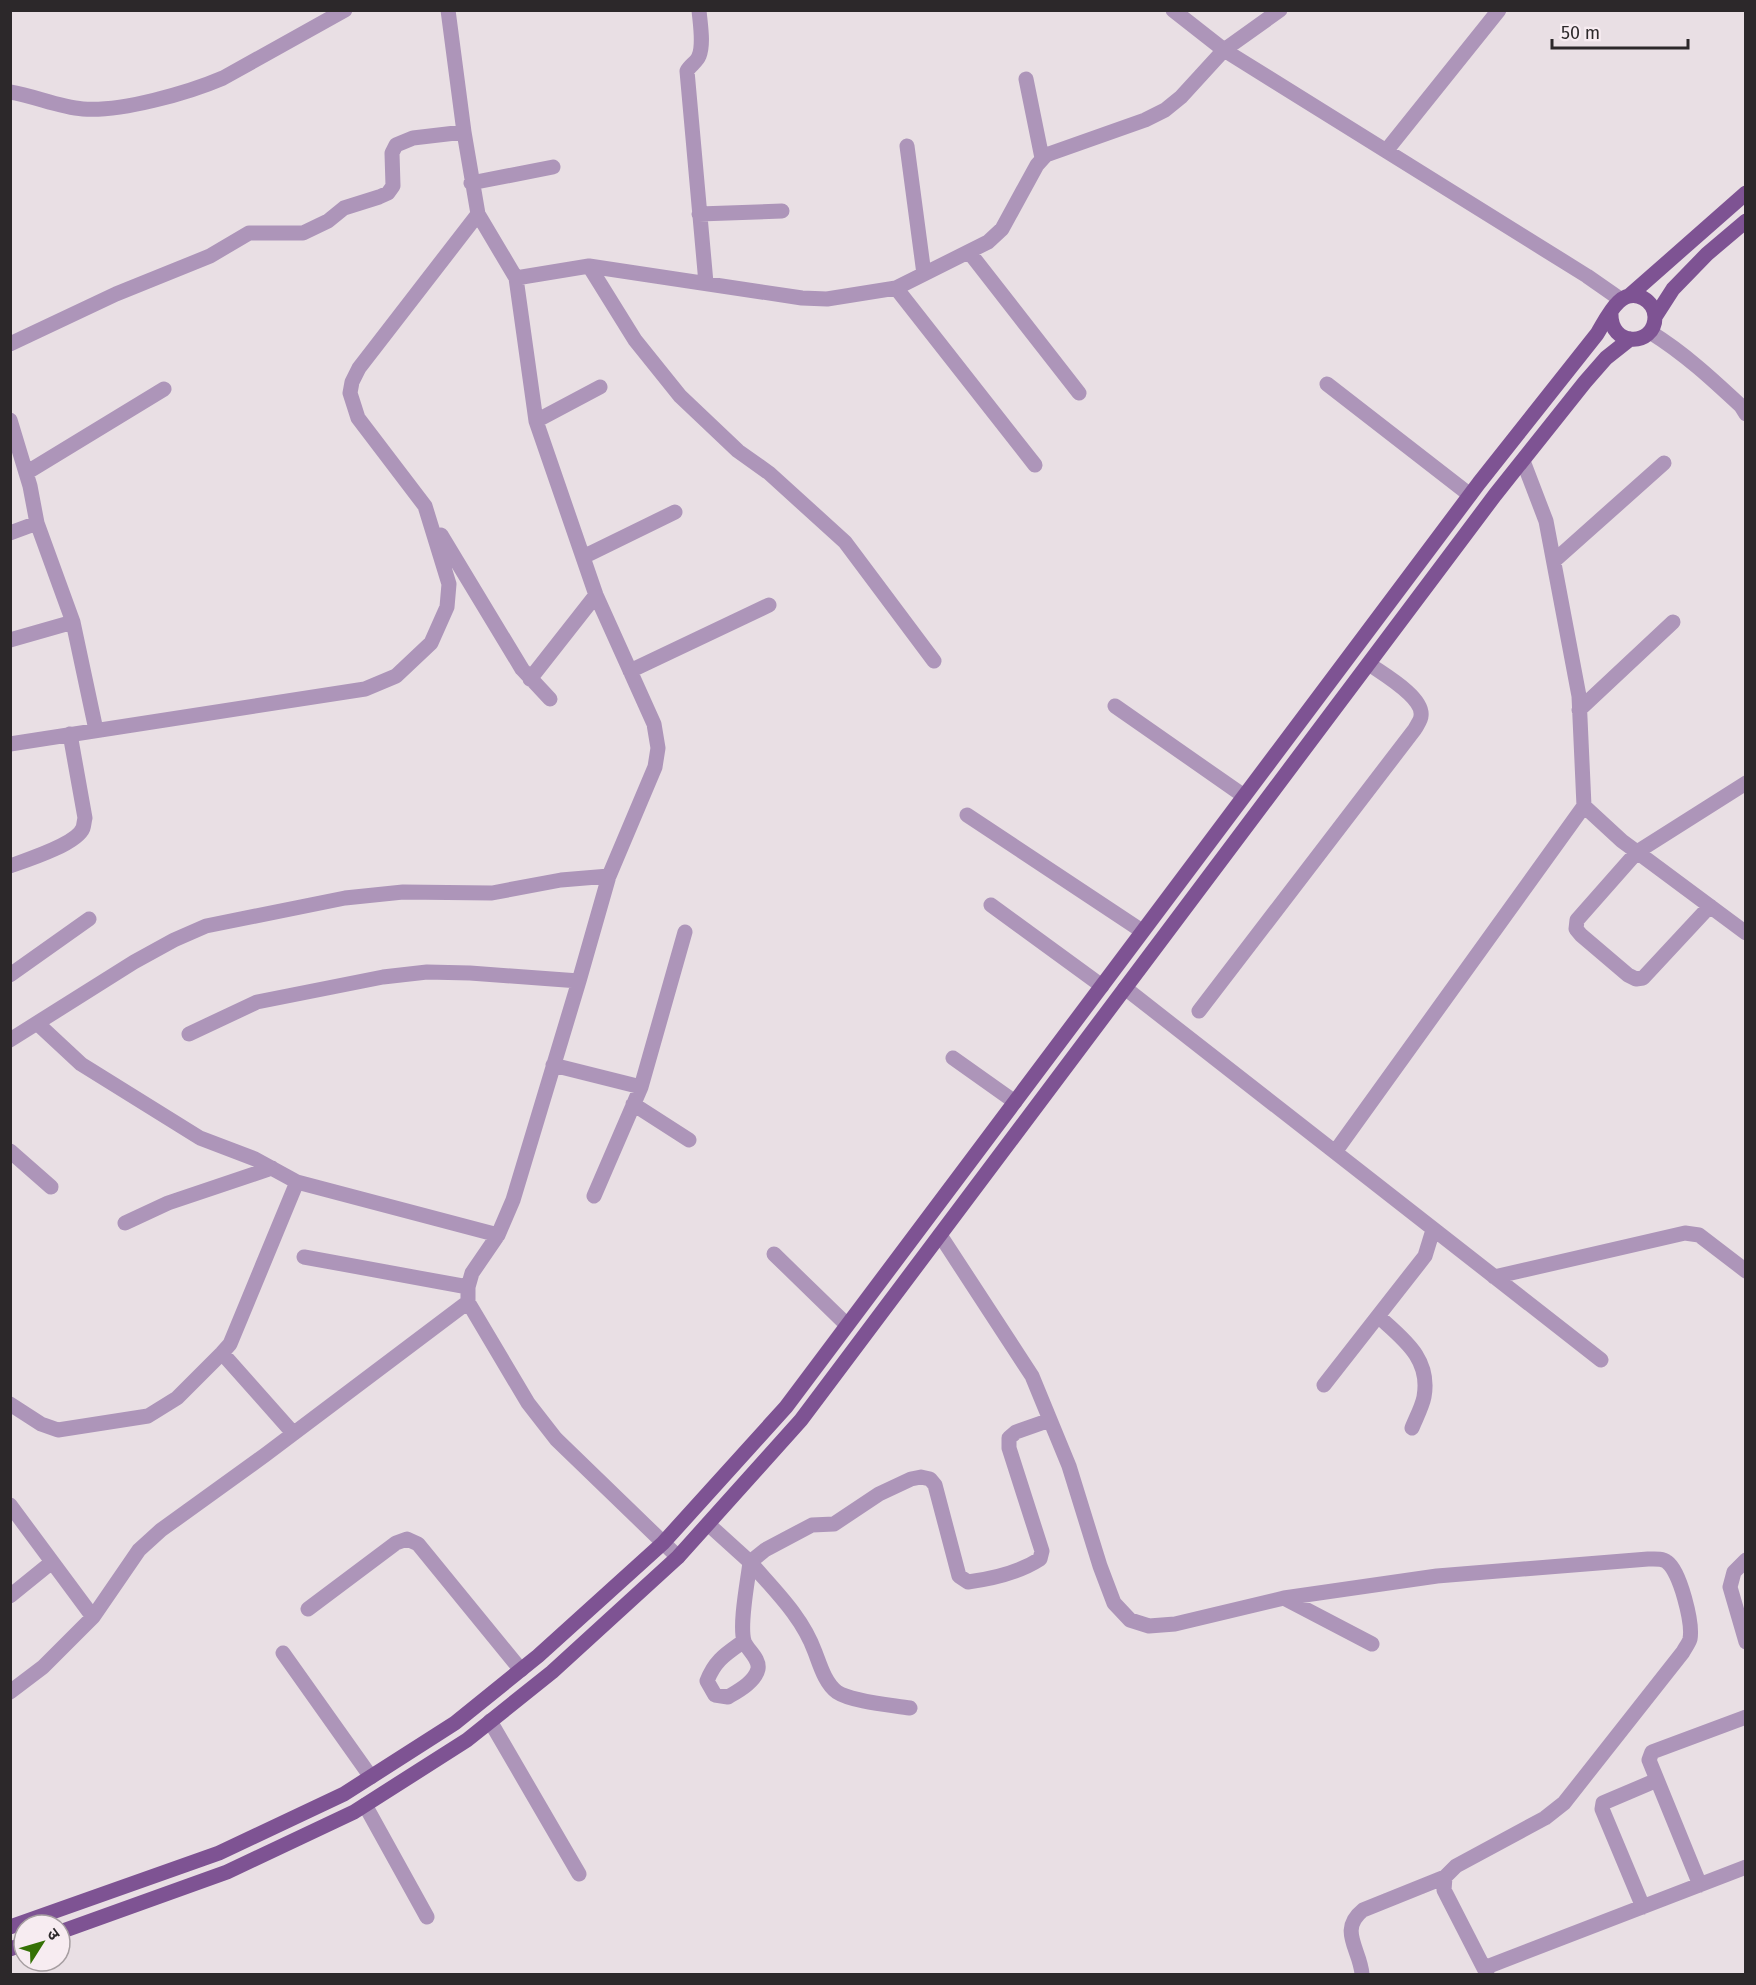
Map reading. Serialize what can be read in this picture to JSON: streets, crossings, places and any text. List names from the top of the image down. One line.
{"scale_bar":"50 m","north":"top right"}
